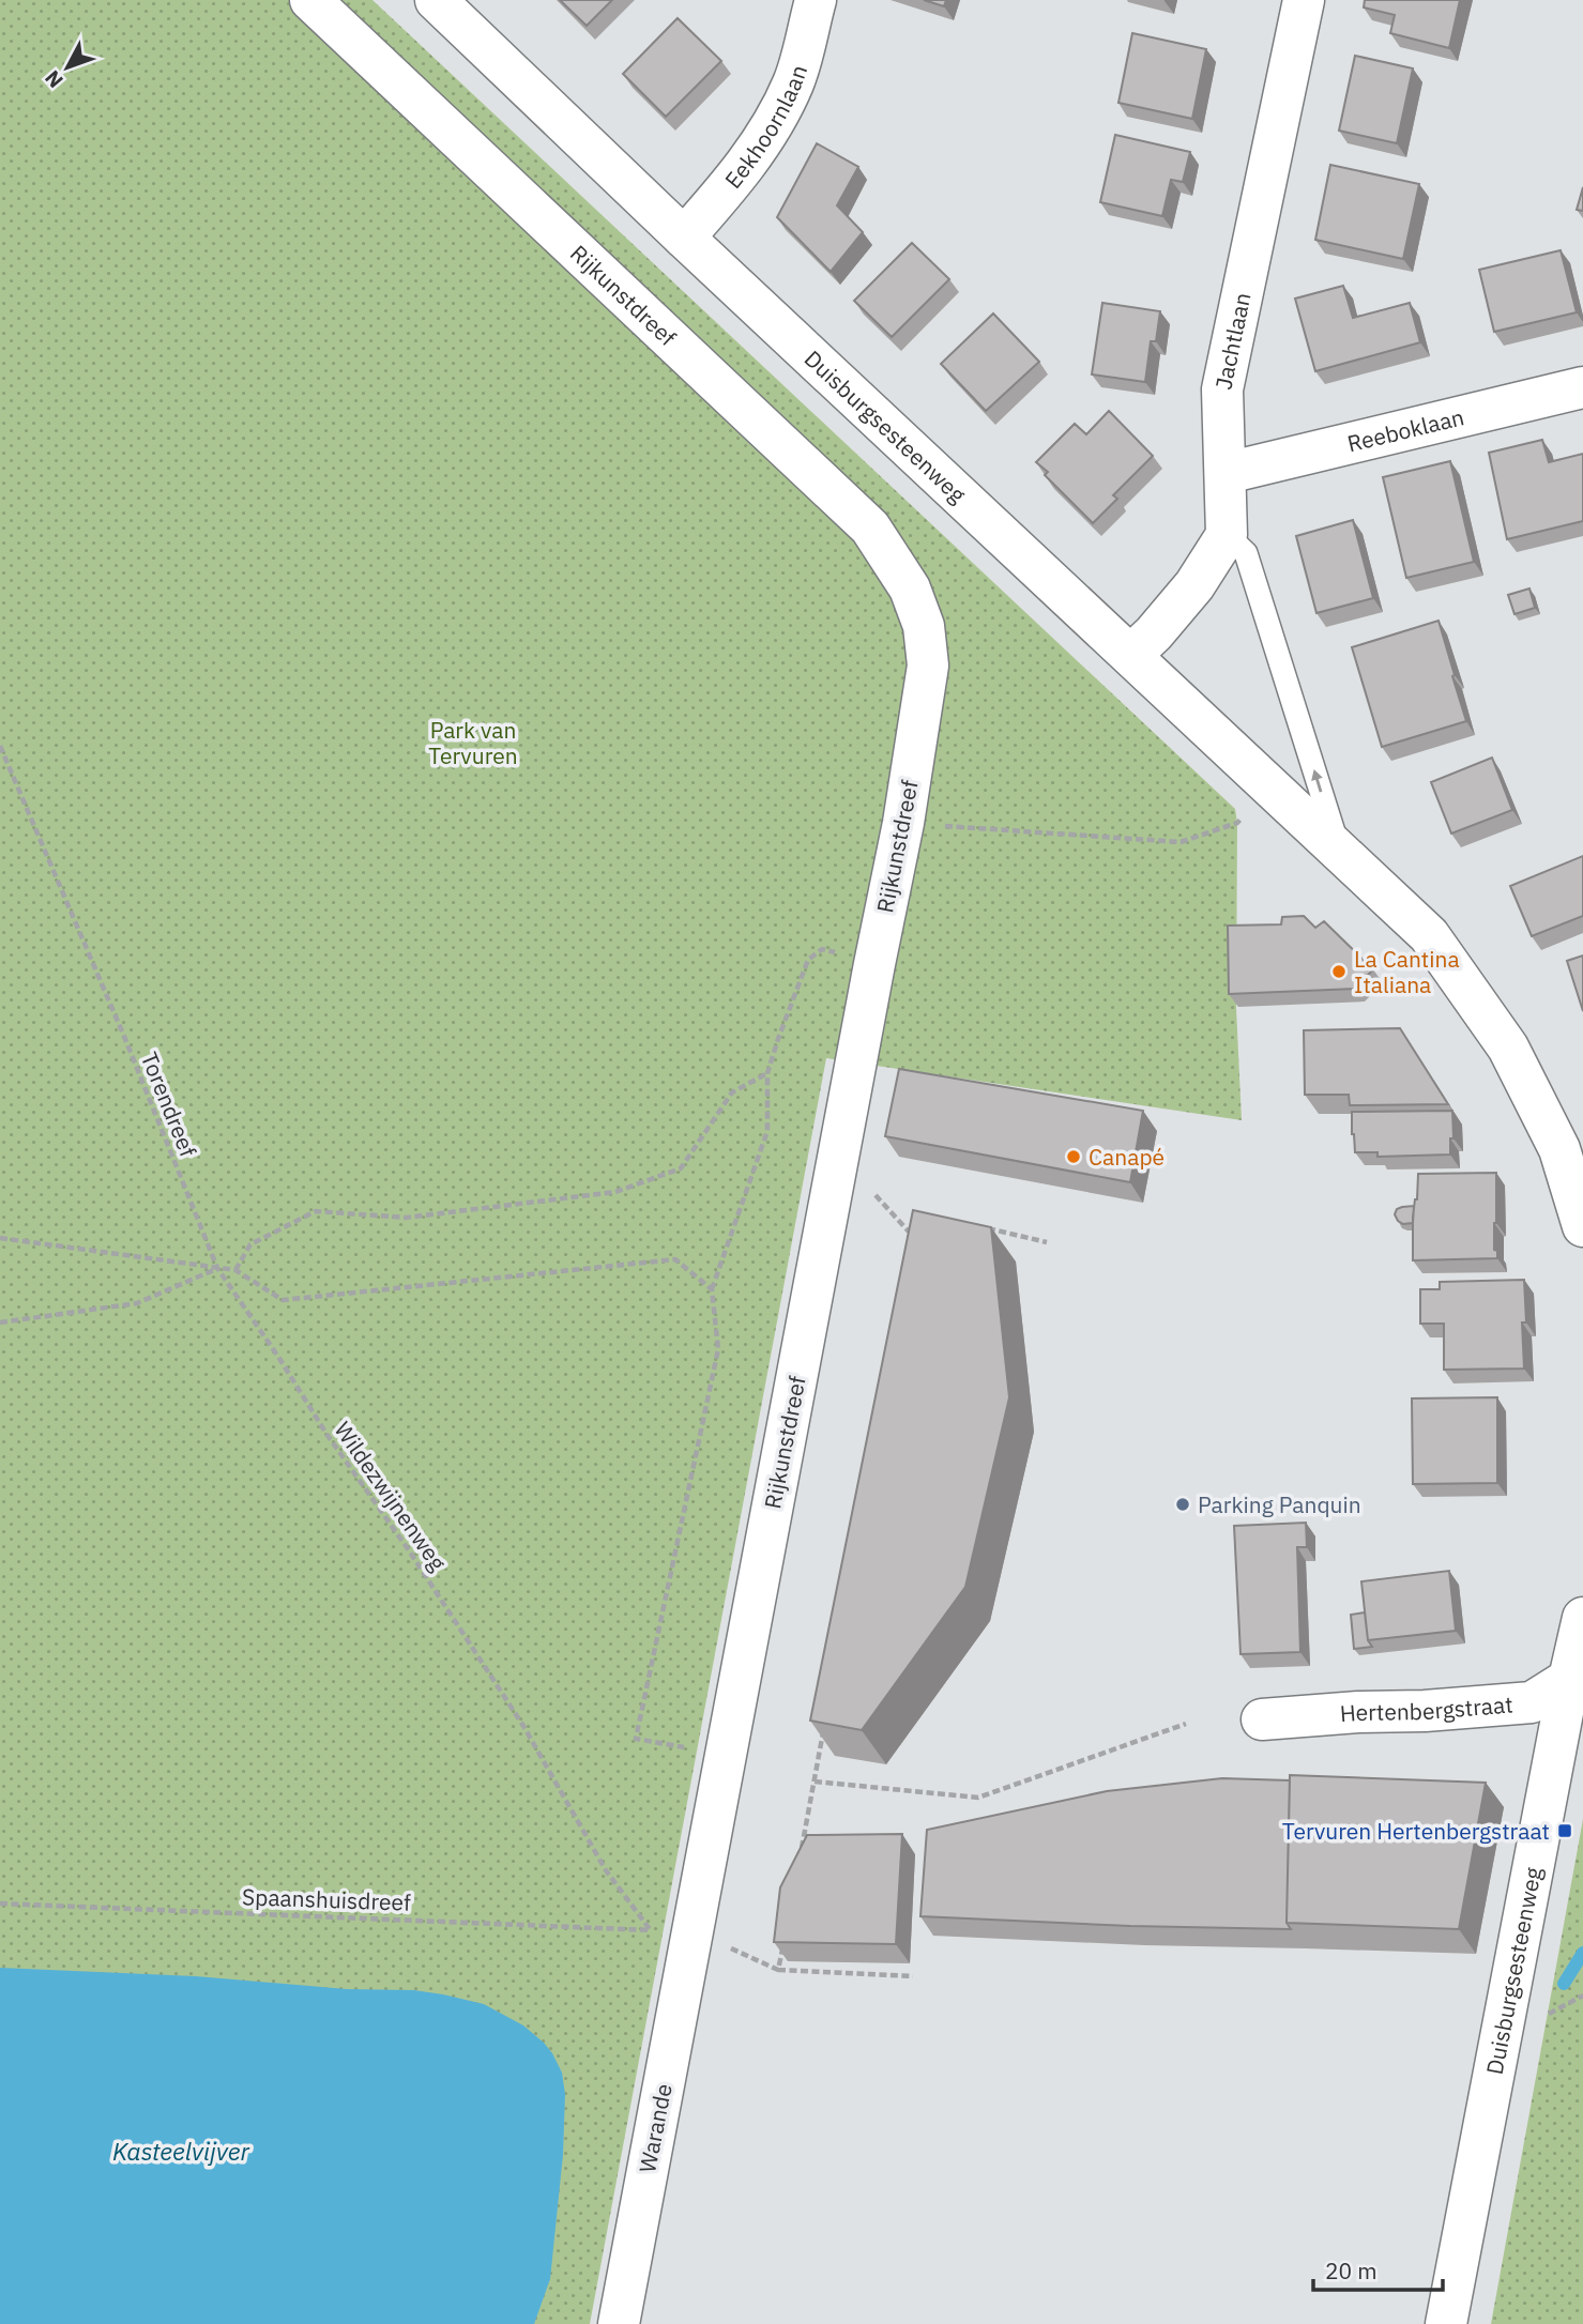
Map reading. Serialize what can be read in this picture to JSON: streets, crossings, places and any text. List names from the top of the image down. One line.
{"streets":{"street":["Eekhoornlaan","Rijkunstdreef","Jachtlaan","Duisburgsesteenweg","Reeboklaan","Hertenbergstraat","Warande"],"path":["Torendreef","Wildezwijnenweg","Spaanshuisdreef"]},"crossings":[["Eekhoornlaan","Duisburgsesteenweg"],["Rijkunstdreef","Warande"],["Jachtlaan","Duisburgsesteenweg"],["Jachtlaan","Reeboklaan"],["Duisburgsesteenweg","Hertenbergstraat"],["Torendreef","Wildezwijnenweg"],["Wildezwijnenweg","Spaanshuisdreef"]],"water":["Kasteelvijver"],"parks":["Park van Tervuren"],"places":{"other":["La Cantina Italiana","Canapé","Parking Panquin"],"transit":["Tervuren Hertenbergstraat"]},"scale_bar":"20 m","north":"bottom left"}
